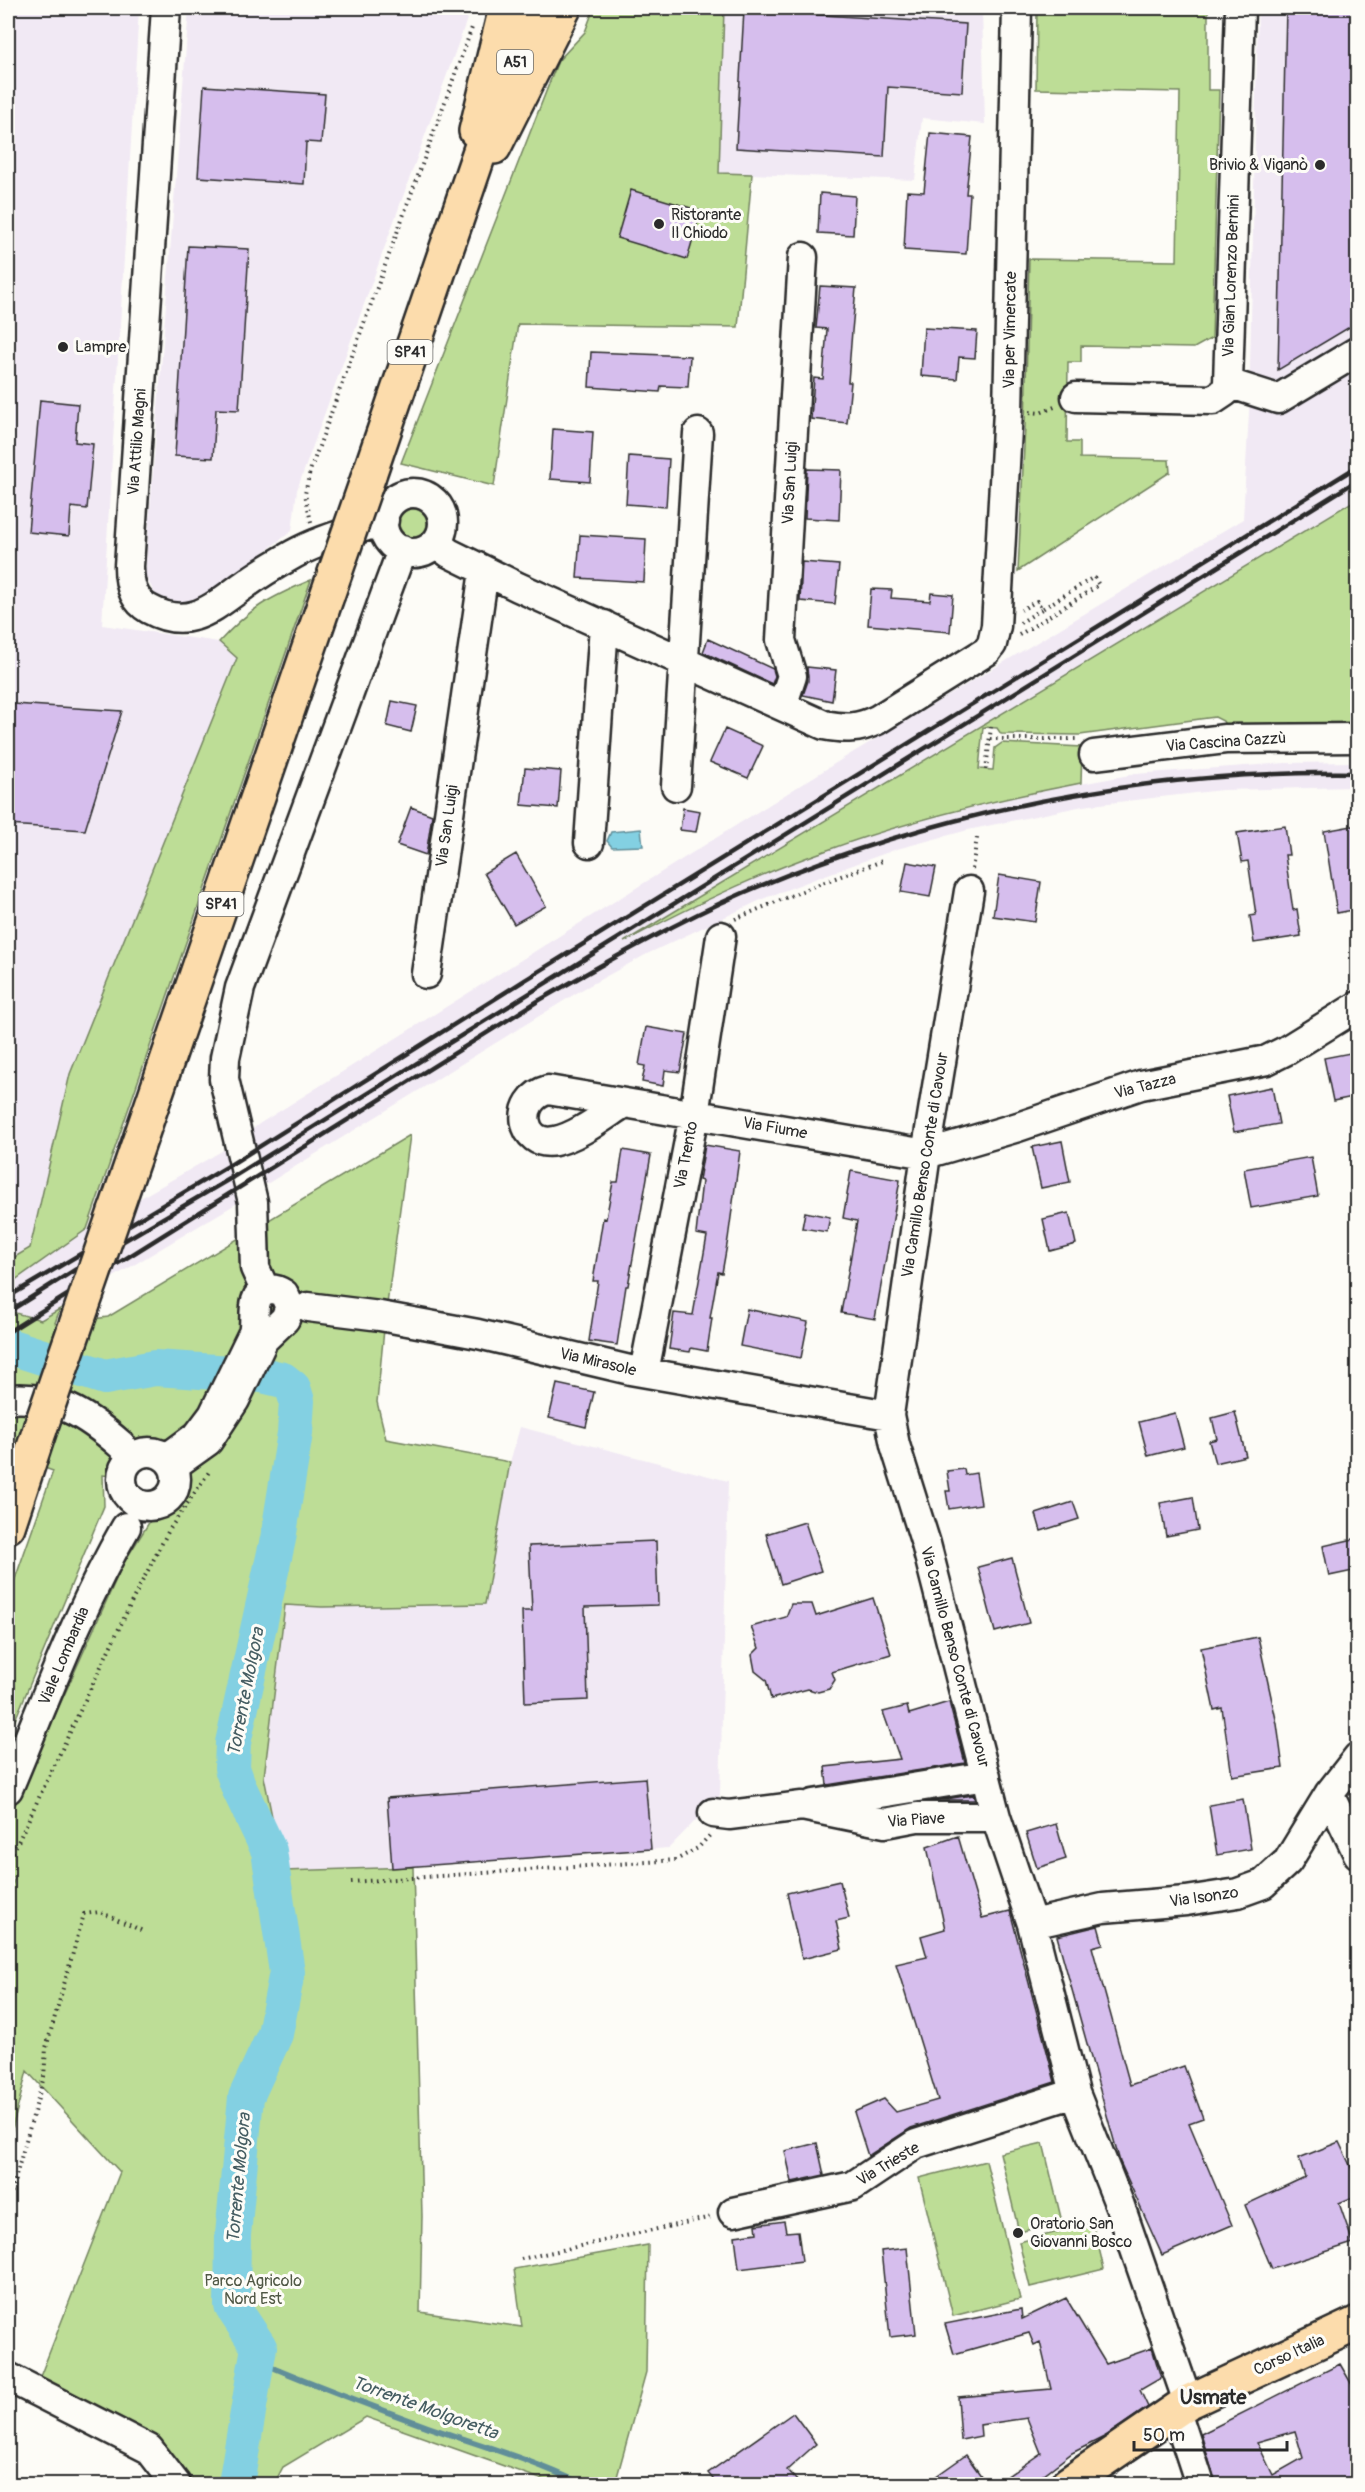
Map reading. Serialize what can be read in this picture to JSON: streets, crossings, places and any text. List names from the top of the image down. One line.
{"streets":{"main road":["A51","SP41","Corso Italia"],"street":["Via Gian Lorenzo Bernini","Via per Vimercate","Via Attilio Magni","Via San Luigi","Via Cascina Cazzù","Via Tazza","Via Fiume","Via Trento","Via Camillo Benso Conte di Cavour","Via Mirasole","Viale Lombardia","Via Piave","Via Isonzo","Via Trieste"]},"crossings":[["A51","SP41"],["Via Tazza","Via Fiume"],["Via Tazza","Via Camillo Benso Conte di Cavour"],["Via Fiume","Via Trento"],["Via Fiume","Via Camillo Benso Conte di Cavour"],["Via Trento","Via Mirasole"],["Via Camillo Benso Conte di Cavour","Via Mirasole"],["Via Camillo Benso Conte di Cavour","Via Piave"],["Via Camillo Benso Conte di Cavour","Via Isonzo"],["Via Camillo Benso Conte di Cavour","Via Trieste"],["Via Camillo Benso Conte di Cavour","Corso Italia"]],"districts":["Usmate"],"water":["Torrente Molgora","Torrente Molgoretta"],"parks":["Parco Agricolo Nord Est"],"places":["Brivio & Viganò","Ristorante Il Chiodo","Lampre","Oratorio San Giovanni Bosco"],"scale_bar":"50 m"}
